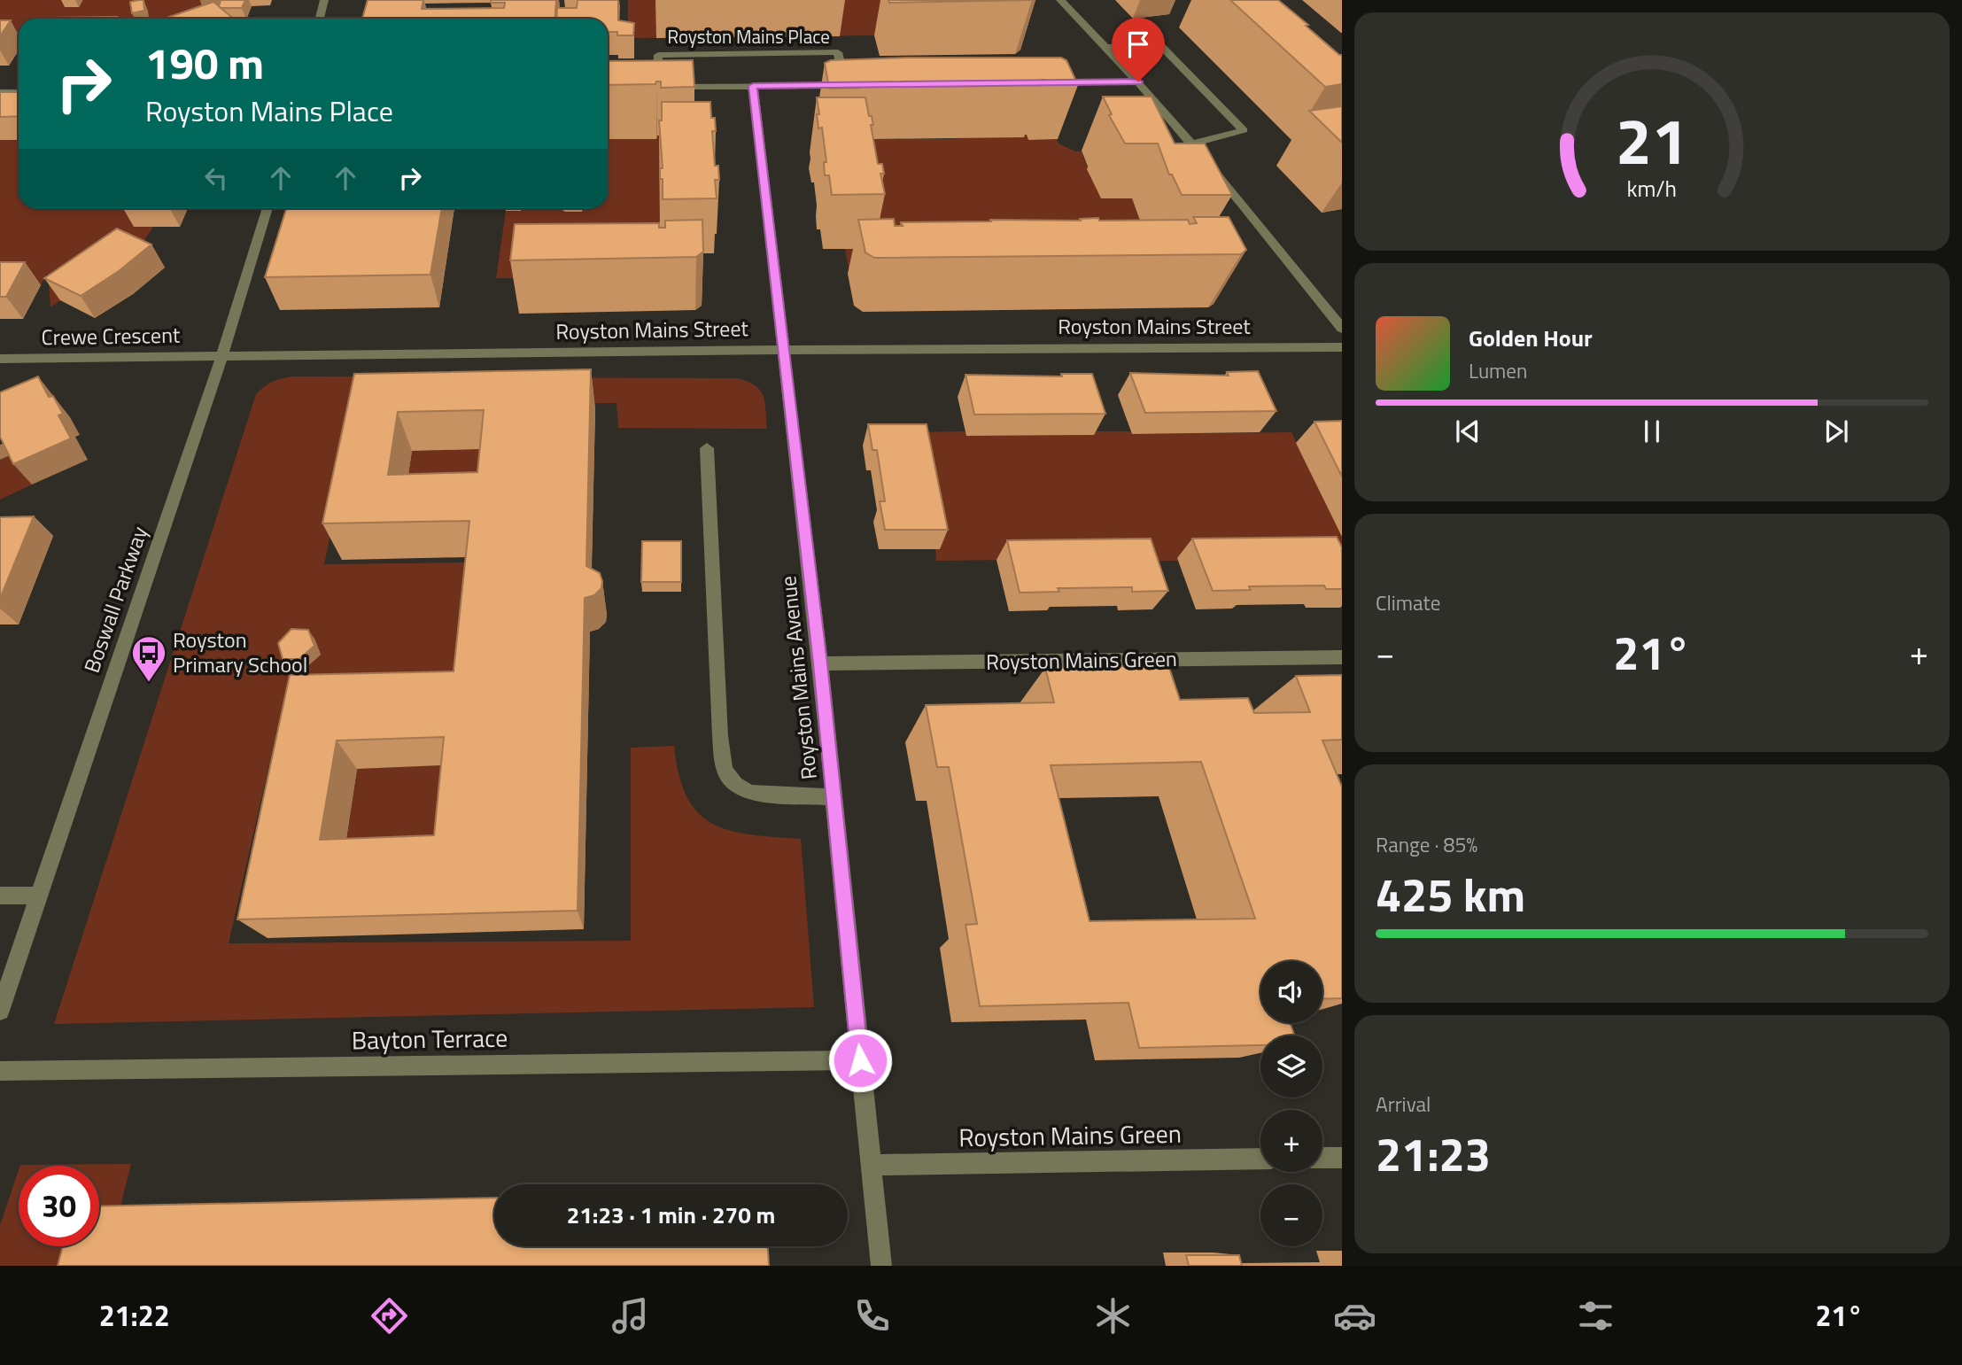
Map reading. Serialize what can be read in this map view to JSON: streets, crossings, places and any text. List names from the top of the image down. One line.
{"streets":{"street":["Royston Mains Place","Royston Mains Street","Crewe Crescent","Boswall Parkway","Royston Mains Green","Royston Mains Avenue","Bayton Terrace"]},"crossings":[["Royston Mains Street","Crewe Crescent"],["Royston Mains Street","Boswall Parkway"],["Royston Mains Street","Royston Mains Avenue"],["Crewe Crescent","Boswall Parkway"],["Royston Mains Green","Royston Mains Avenue"],["Royston Mains Avenue","Bayton Terrace"]],"places":{"bus stop":["Royston Primary School"]},"page":{"turn":["190 m","Royston Mains Place"],"song":["Golden Hour","Lumen"],"tile":["Climate",["Range · 85%","425 km"],["Arrival","21:23"]],"heat":["−","21°","+"],"map_buttons":["+","−"],"limit":"30","trip":"21:23 · 1 min · 270 m","tabs":["21:22","21°"],"gauge":["21","km/h"]}}
